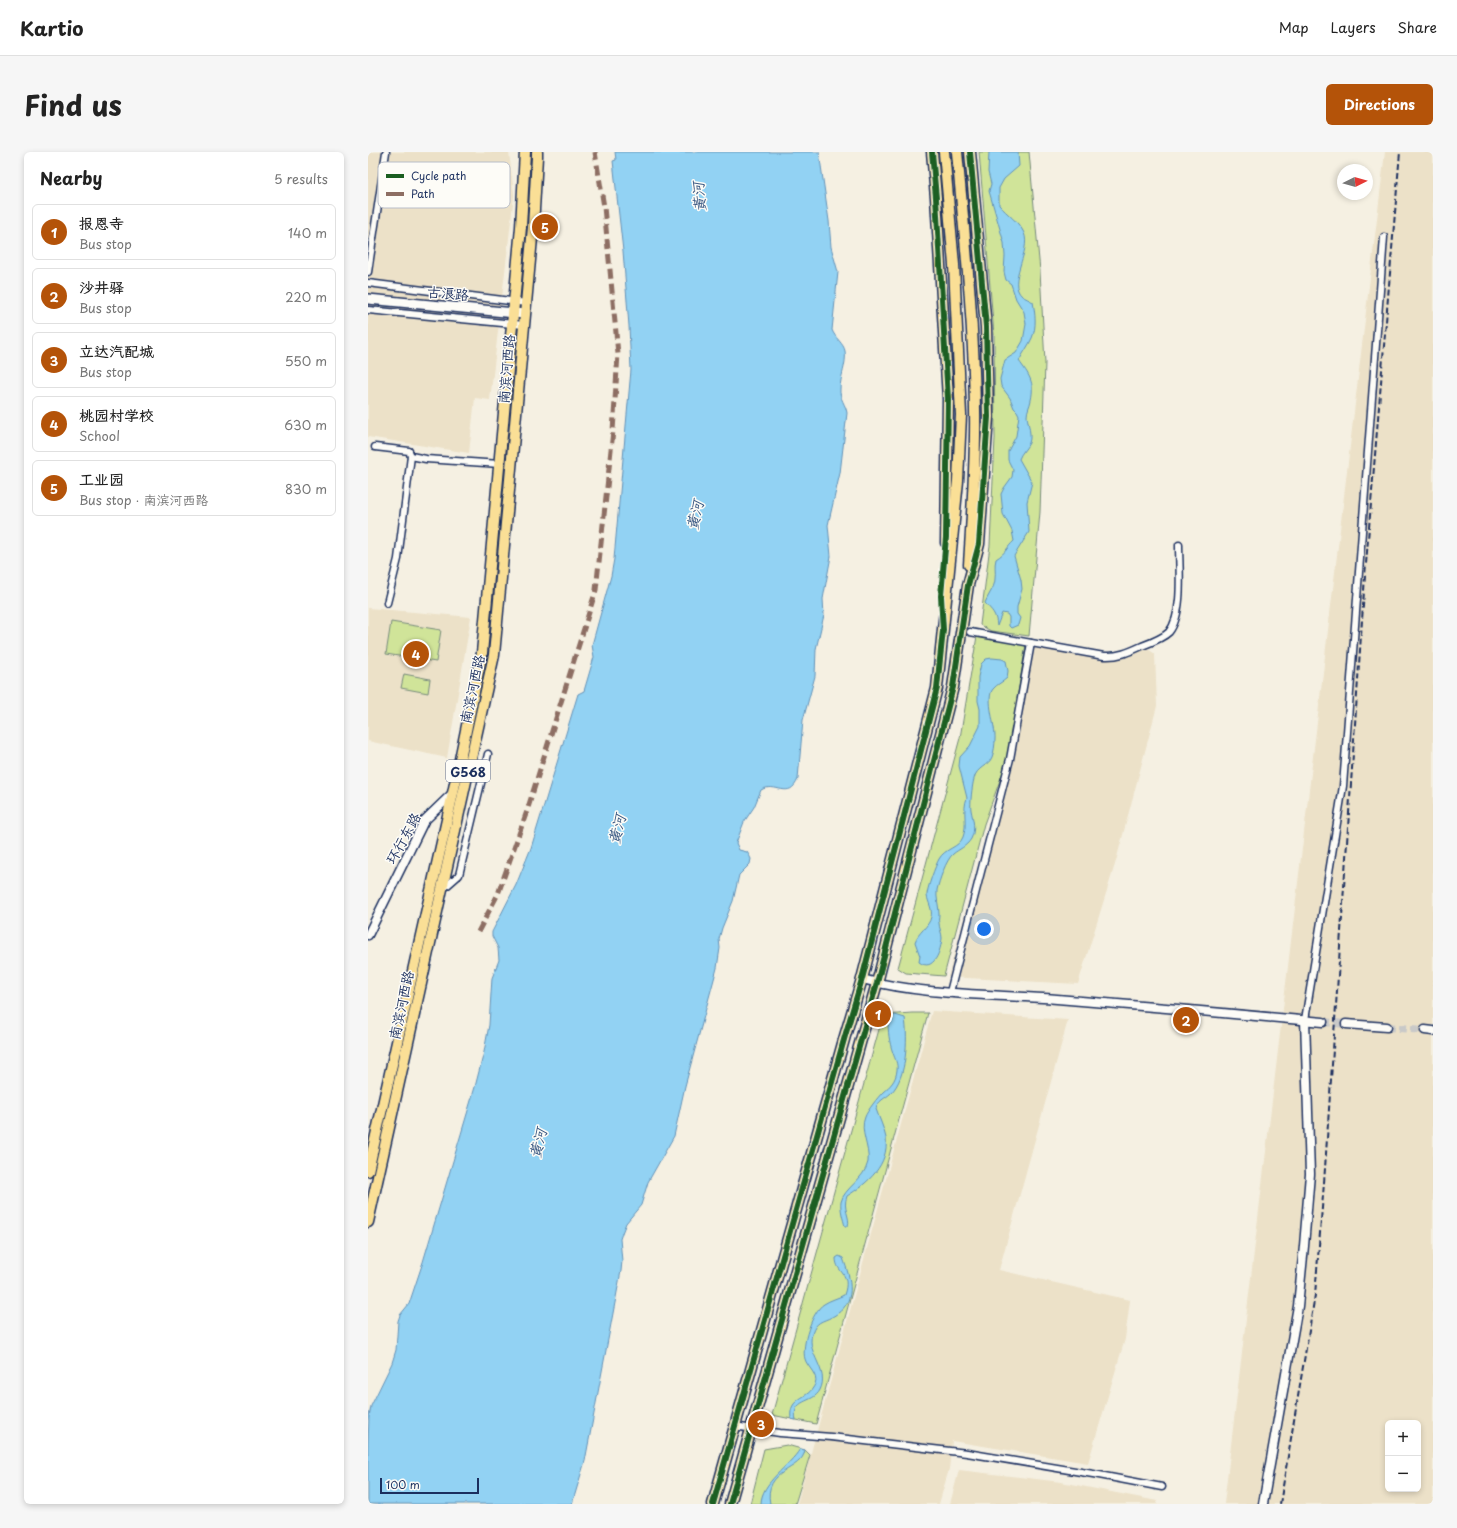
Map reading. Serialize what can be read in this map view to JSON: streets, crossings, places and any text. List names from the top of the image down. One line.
{"streets":{"main road":["古浪路","南滨河西路","G568"],"street":["环行东路"]},"crossings":[["古浪路","南滨河西路"],["南滨河西路","环行东路"]],"water":["黄河"],"legend":["Cycle path","Path"],"scale_bar":"100 m","north":"right","page":{"header":"Kartio","nav":["Map","Layers","Share"],"title":"Find us","buttons":"Directions","heading":["Nearby","5 results"],"list":[{"mark":"1","name":"报恩寺","note":"Bus stop","value":"140 m"},{"mark":"2","name":"沙井驿","note":"Bus stop","value":"220 m"},{"mark":"3","name":"立达汽配城","note":"Bus stop","value":"550 m"},{"mark":"4","name":"桃园村学校","note":"School","value":"630 m"},{"mark":"5","name":"工业园","note":"Bus stop · 南滨河西路","value":"830 m"}],"pins":["5","4","1","2","3"],"map_buttons":["+","−"],"scale":"100 m"}}
